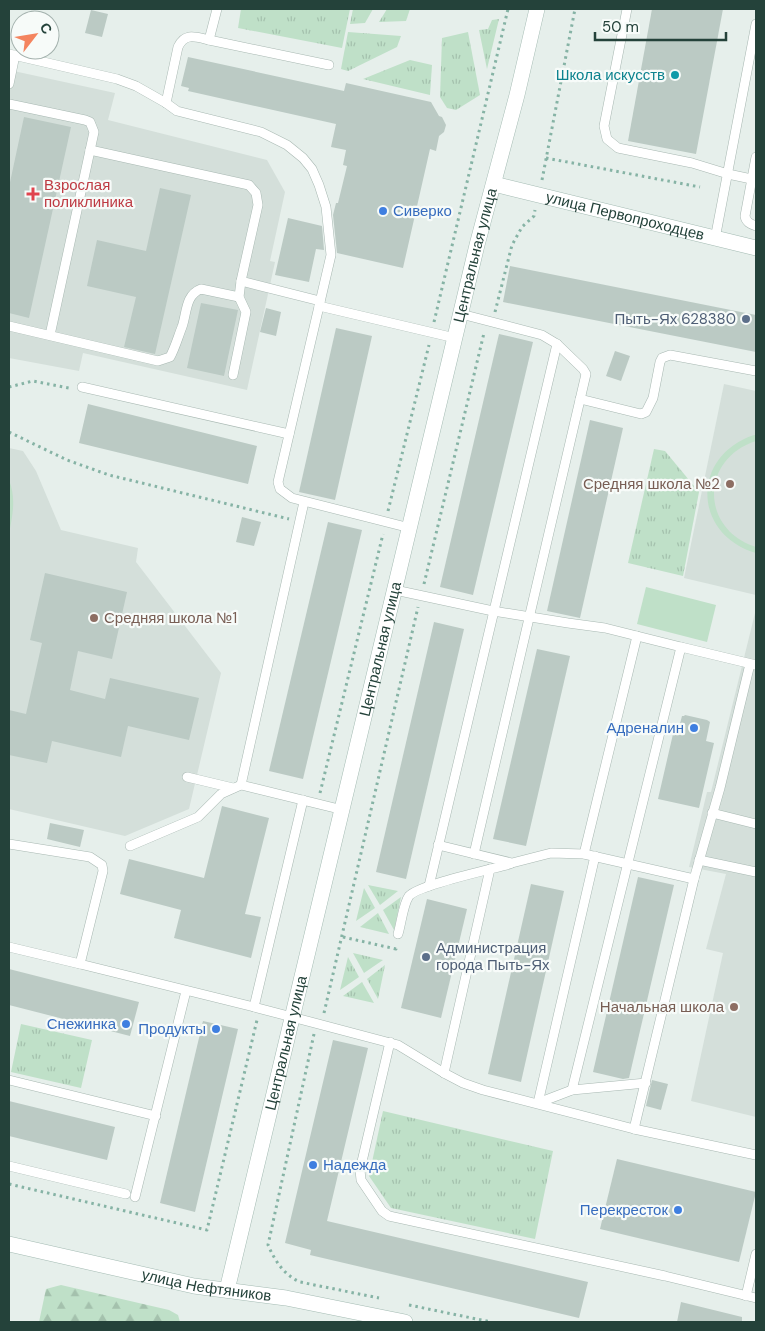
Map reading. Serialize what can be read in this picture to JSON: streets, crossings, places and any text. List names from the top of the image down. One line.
{"streets":{"main road":["улица Первопроходцев","Центральная улица","улица Нефтяников"]},"crossings":[["улица Первопроходцев","Центральная улица"],["Центральная улица","улица Нефтяников"]],"places":{"other":["Школа искусств","Сиверко","Пыть-Ях 628380","Средняя школа №2","Средняя школа №1","Адреналин","Администрация города Пыть-Ях","Начальная школа","Снежинка","Продукты","Надежда","Перекресток"],"health":["Взрослая поликлиника"]},"scale_bar":"50 m","north":"top right"}
